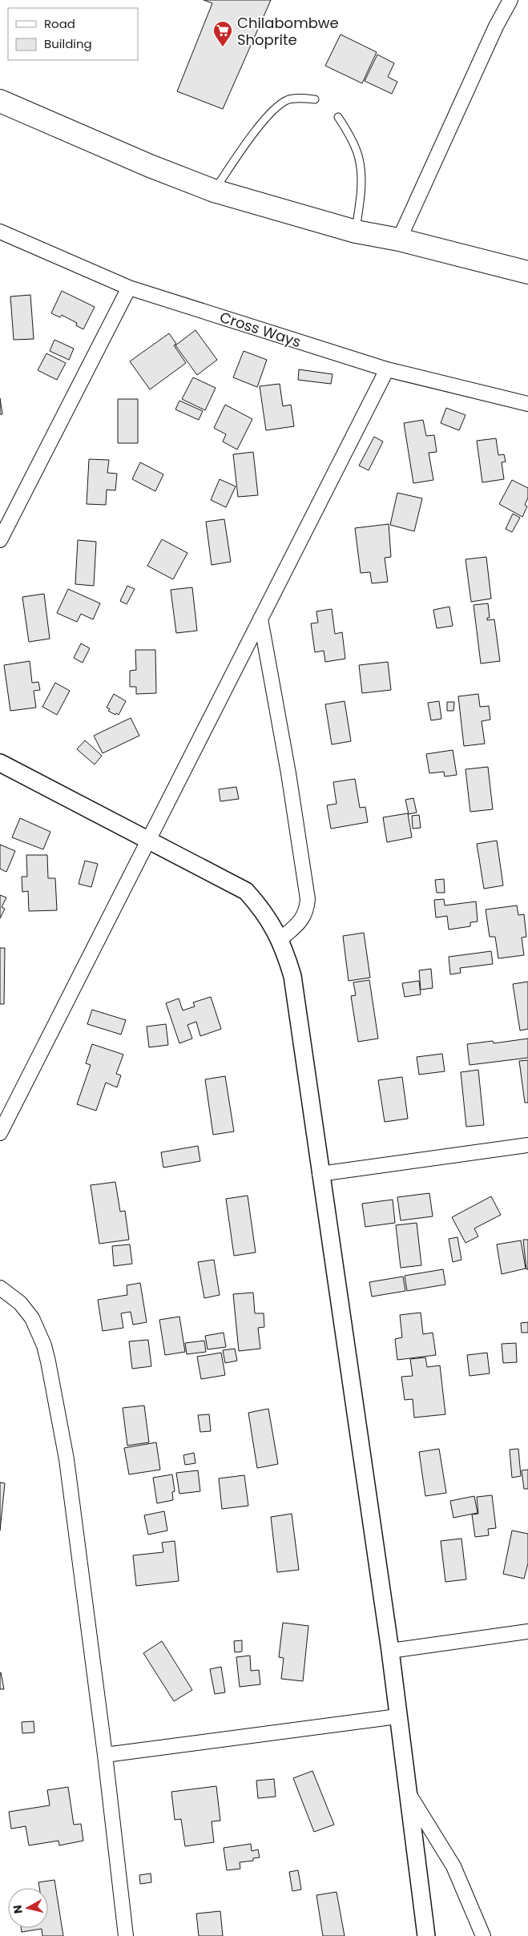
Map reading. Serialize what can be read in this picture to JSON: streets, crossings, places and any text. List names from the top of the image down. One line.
{"streets":{"street":["Cross Ways"]},"places":{"supermarket":["Chilabombwe Shoprite"]},"legend":["Road","Building"],"north":"left"}
